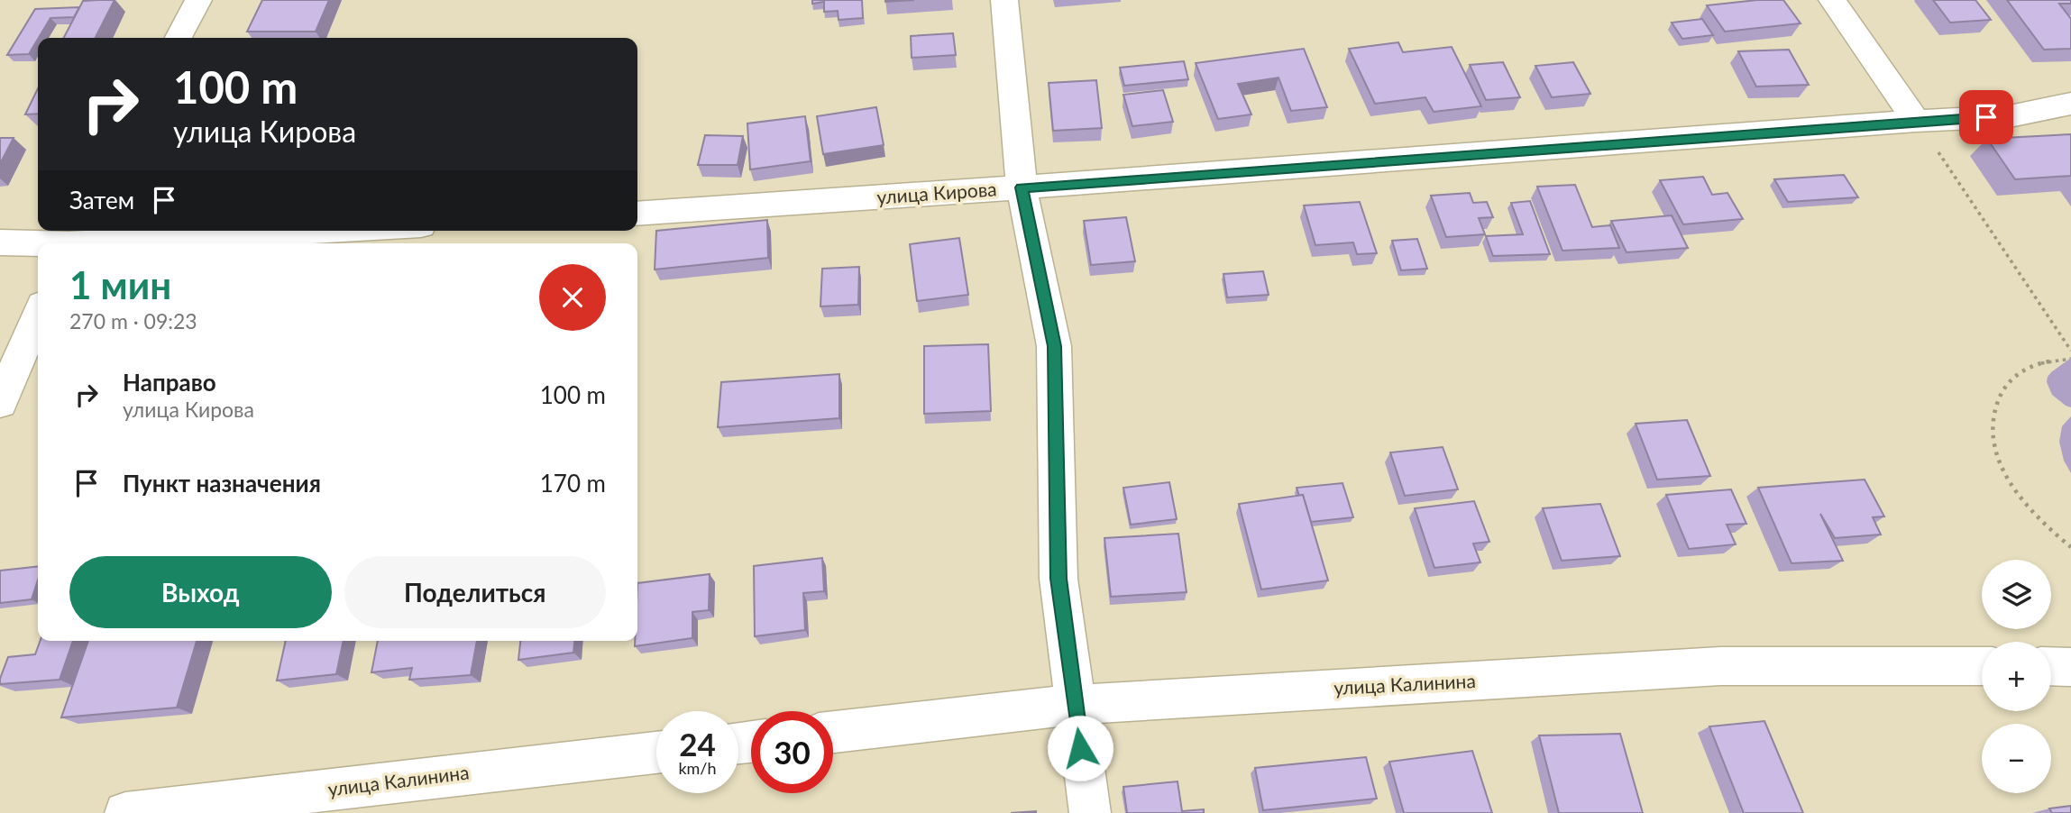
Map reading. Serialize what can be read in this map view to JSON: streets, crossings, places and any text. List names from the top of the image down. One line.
{"streets":{"street":["улица Кирова","улица Калинина"]},"page":{"turn":["100 m","улица Кирова"],"then":"Затем","heading":["1 мин","270 m · 09:23"],"list":[{"name":"Направо","note":"улица Кирова","value":"100 m"},{"name":"Пункт назначения","value":"170 m"}],"buttons":["Выход","Поделиться"],"map_buttons":["+","−"],"speed":"24 km/h","limit":"30"}}
